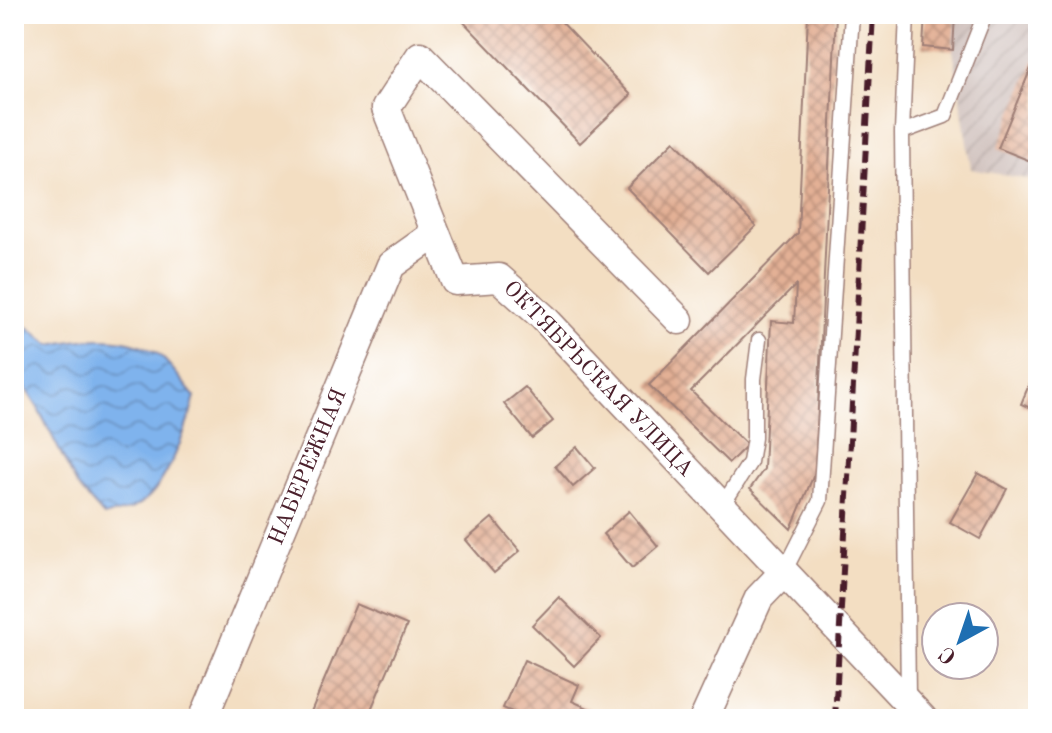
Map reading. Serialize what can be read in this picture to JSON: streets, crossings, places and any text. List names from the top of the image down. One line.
{"streets":{"street":["ОКТЯБРЬСКАЯ УЛИЦА","НАБЕРЕЖНАЯ"]},"crossings":[["ОКТЯБРЬСКАЯ УЛИЦА","НАБЕРЕЖНАЯ"]],"north":"bottom left"}
